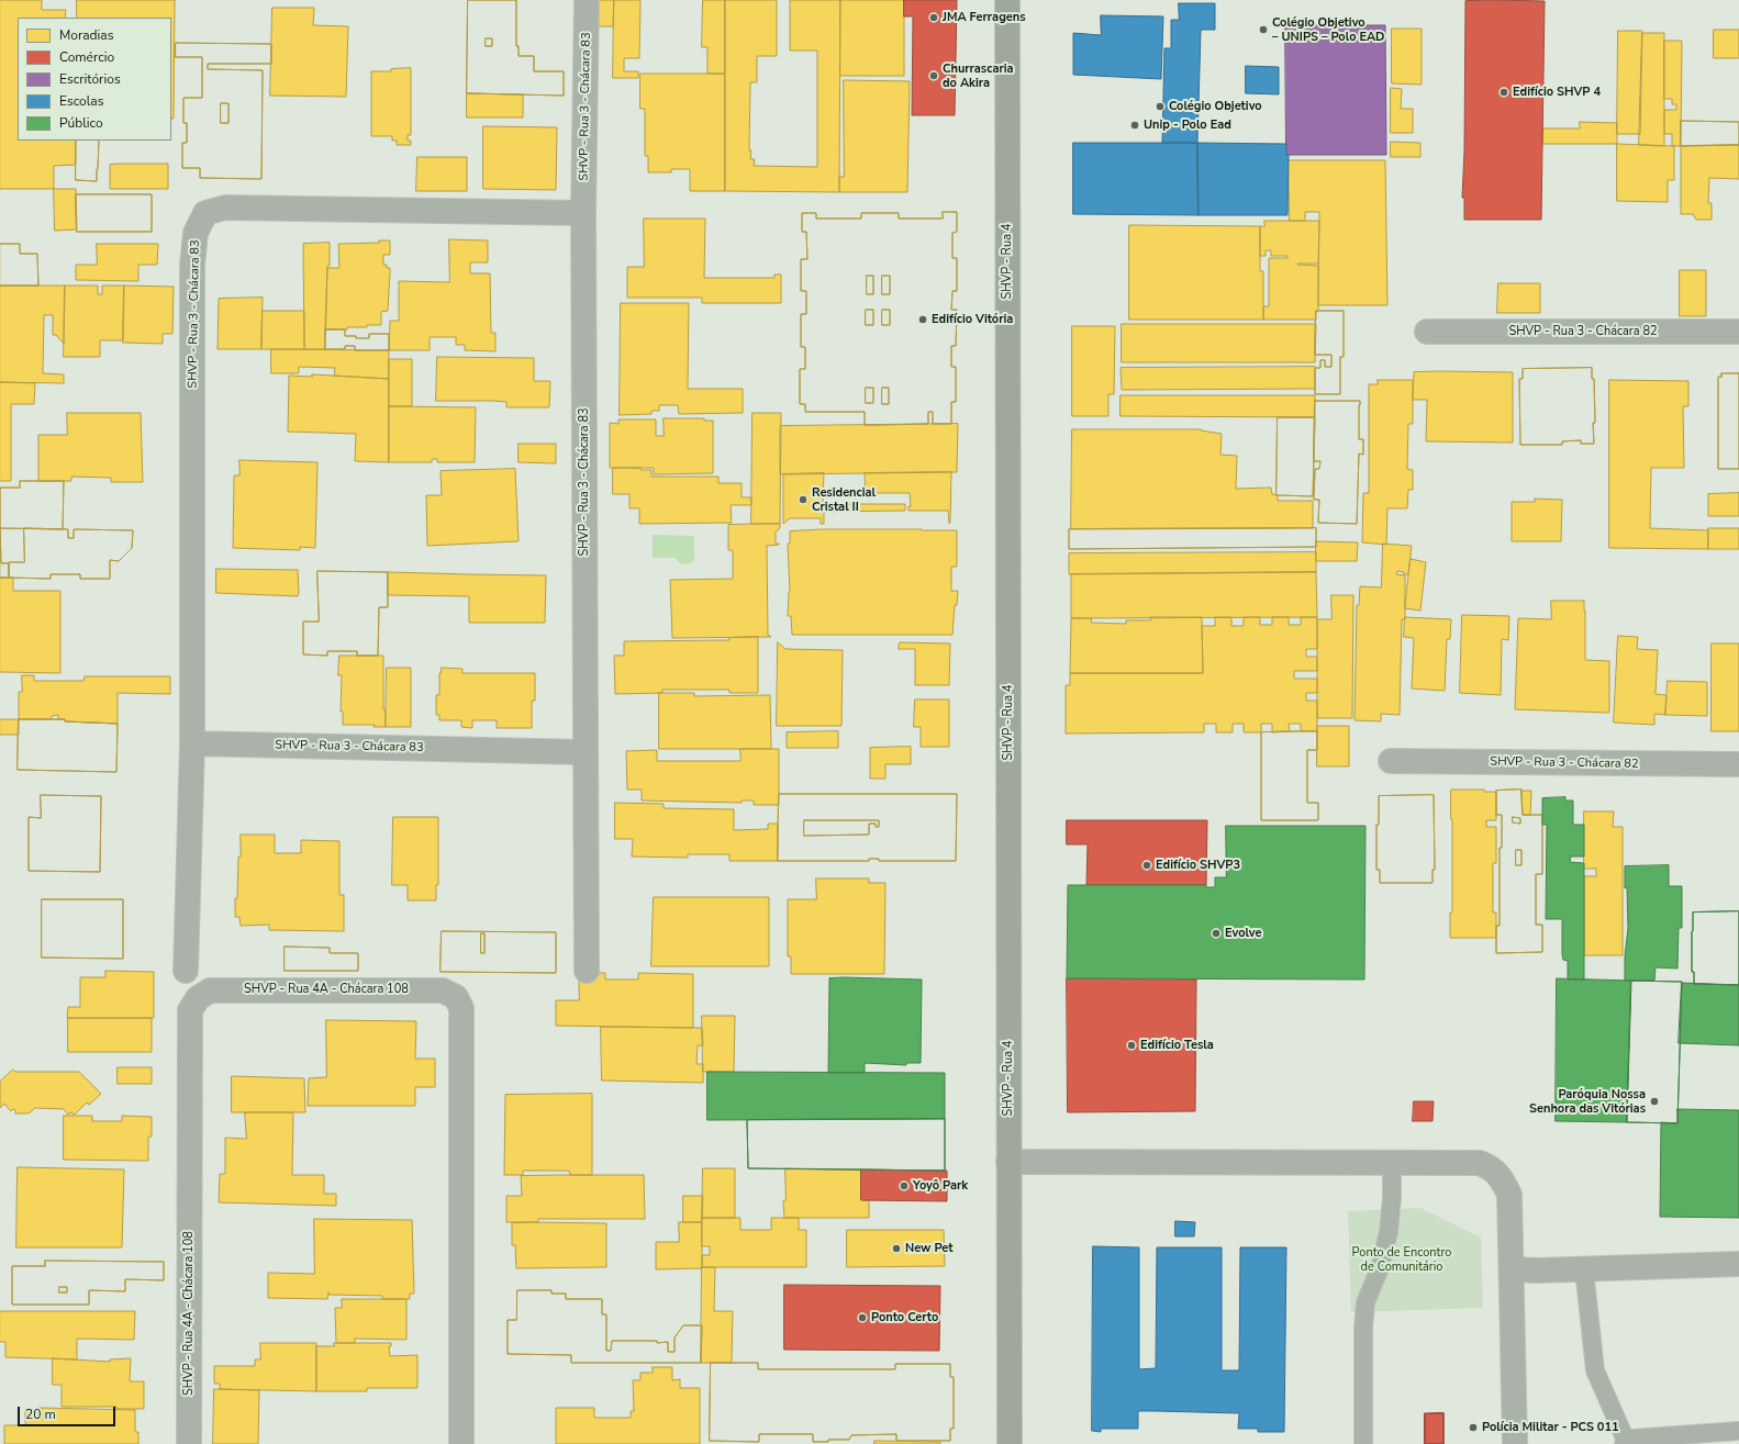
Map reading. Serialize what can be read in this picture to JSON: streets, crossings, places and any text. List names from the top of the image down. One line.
{"streets":{"street":["SHVP - Rua 3 - Chácara 83","SHVP - Rua 4","SHVP - Rua 3 - Chácara 82","SHVP - Rua 4A - Chácara 108"]},"parks":["Ponto de Encontro de Comunitário"],"places":["JMA Ferragens","Colégio Objetivo – UNIPS – Polo EAD","Churrascaria do Akira","Edifício SHVP 4","Colégio Objetivo","Unip - Polo Ead","Edifício Vitória","Residencial Cristal II","Edifício SHVP3","Evolve","Edifício Tesla","Paróquia Nossa Senhora das Vitórias","Yoyô Park","New Pet","Ponto Certo","Polícia Militar - PCS 011"],"legend":["Moradias","Comércio","Escritórios","Escolas","Público"],"scale_bar":"20 m"}
